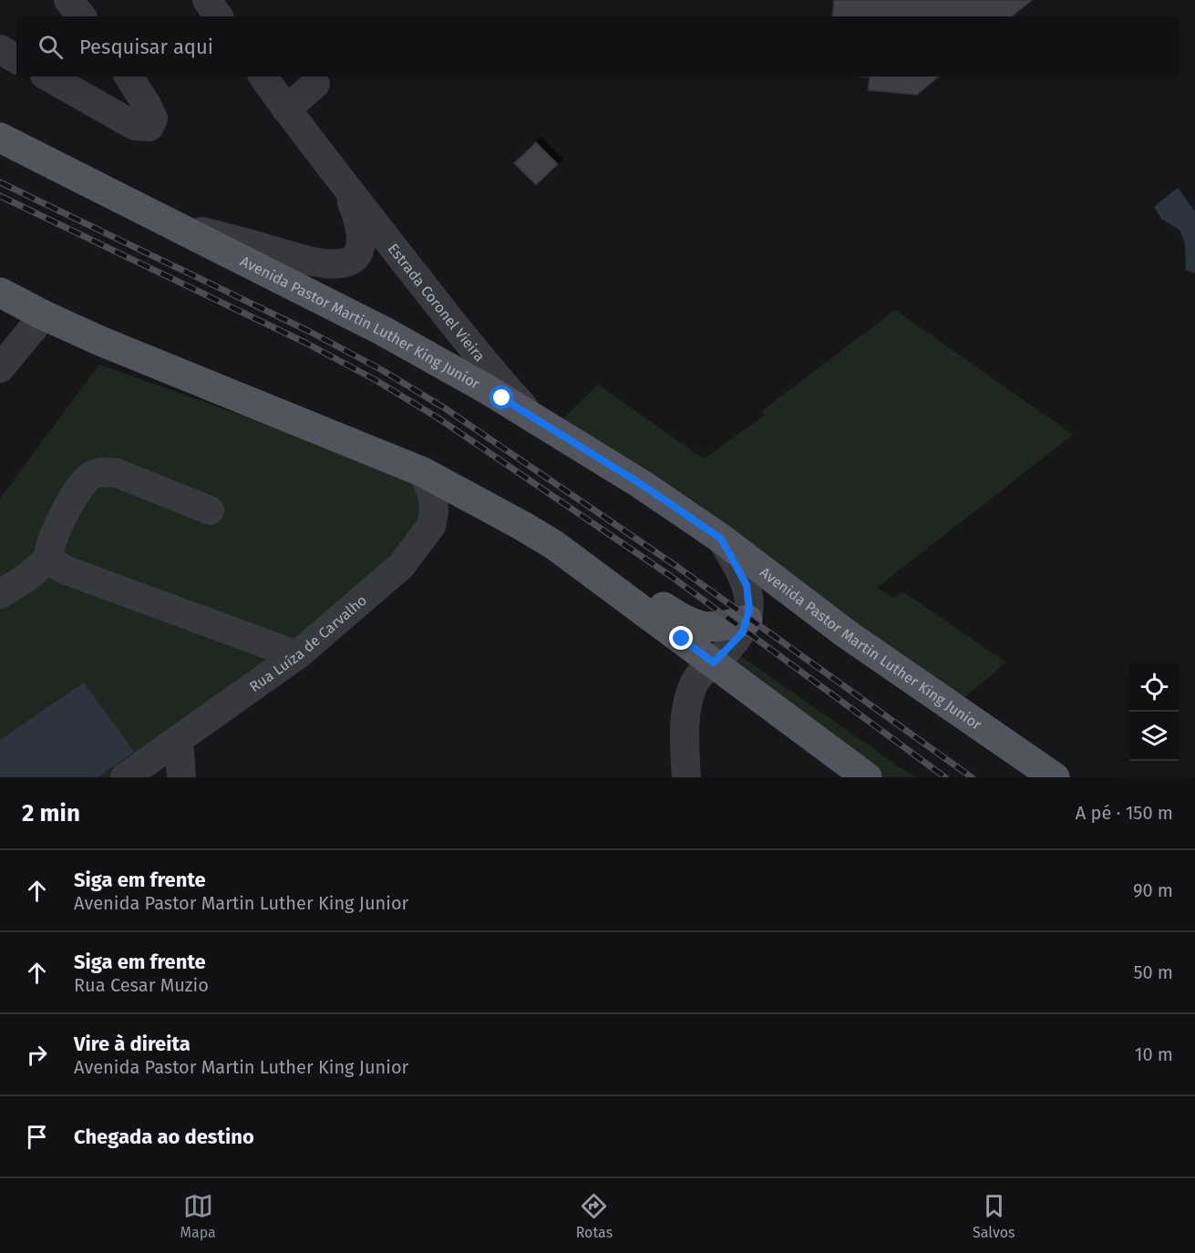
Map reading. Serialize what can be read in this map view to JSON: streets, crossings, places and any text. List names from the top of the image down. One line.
{"streets":{"main road":["Avenida Pastor Martin Luther King Junior"],"street":["Estrada Coronel Vieira","Rua Luíza de Carvalho"]},"crossings":[["Estrada Coronel Vieira","Avenida Pastor Martin Luther King Junior"]],"page":{"search":"Pesquisar aqui","heading":["2 min","A pé · 150 m"],"list":[["Siga em frente","Avenida Pastor Martin Luther King Junior","90 m"],["Siga em frente","Rua Cesar Muzio","50 m"],["Vire à direita","Avenida Pastor Martin Luther King Junior","10 m"],"Chegada ao destino"],"nav":["Mapa","Rotas","Salvos"]}}
